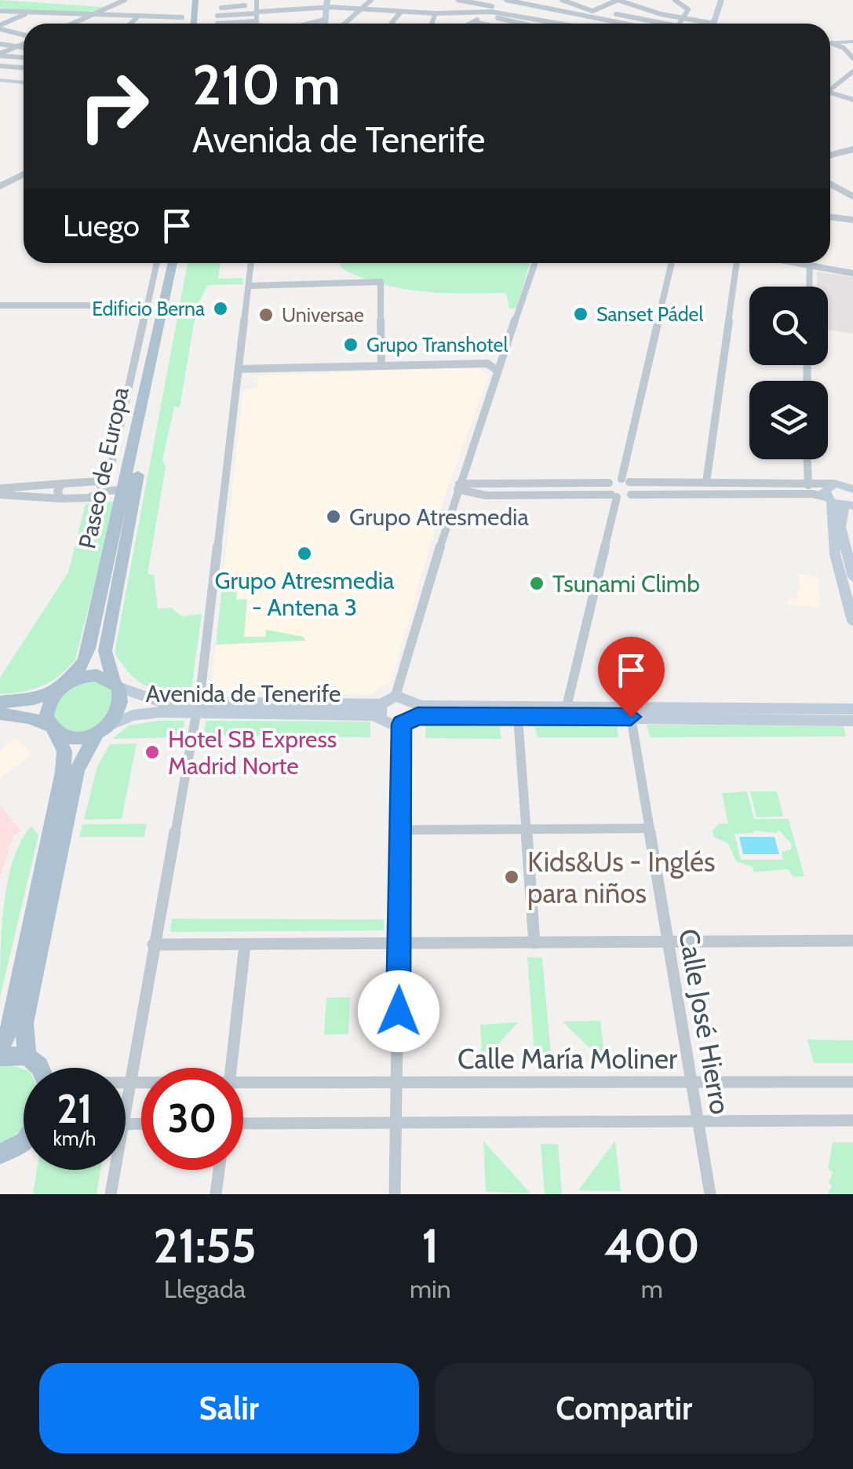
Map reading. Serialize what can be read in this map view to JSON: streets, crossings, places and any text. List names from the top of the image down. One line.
{"streets":{"main road":["Paseo de Europa","Avenida de Tenerife"],"street":["Calle José Hierro","Calle María Moliner"]},"crossings":[["Paseo de Europa","Avenida de Tenerife"],["Calle José Hierro","Calle María Moliner"]],"places":["Edificio Berna","Sanset Pádel","Universae","Grupo Transhotel","Grupo Atresmedia","Grupo Atresmedia - Antena 3","Tsunami Climb","Hotel SB Express Madrid Norte","Kids&Us - Inglés para niños"],"page":{"turn":["210 m","Avenida de Tenerife"],"then":"Luego","speed":"21 km/h","limit":"30","eta":["21:55","Llegada","1","min","400","m"],"buttons":["Salir","Compartir"]}}
